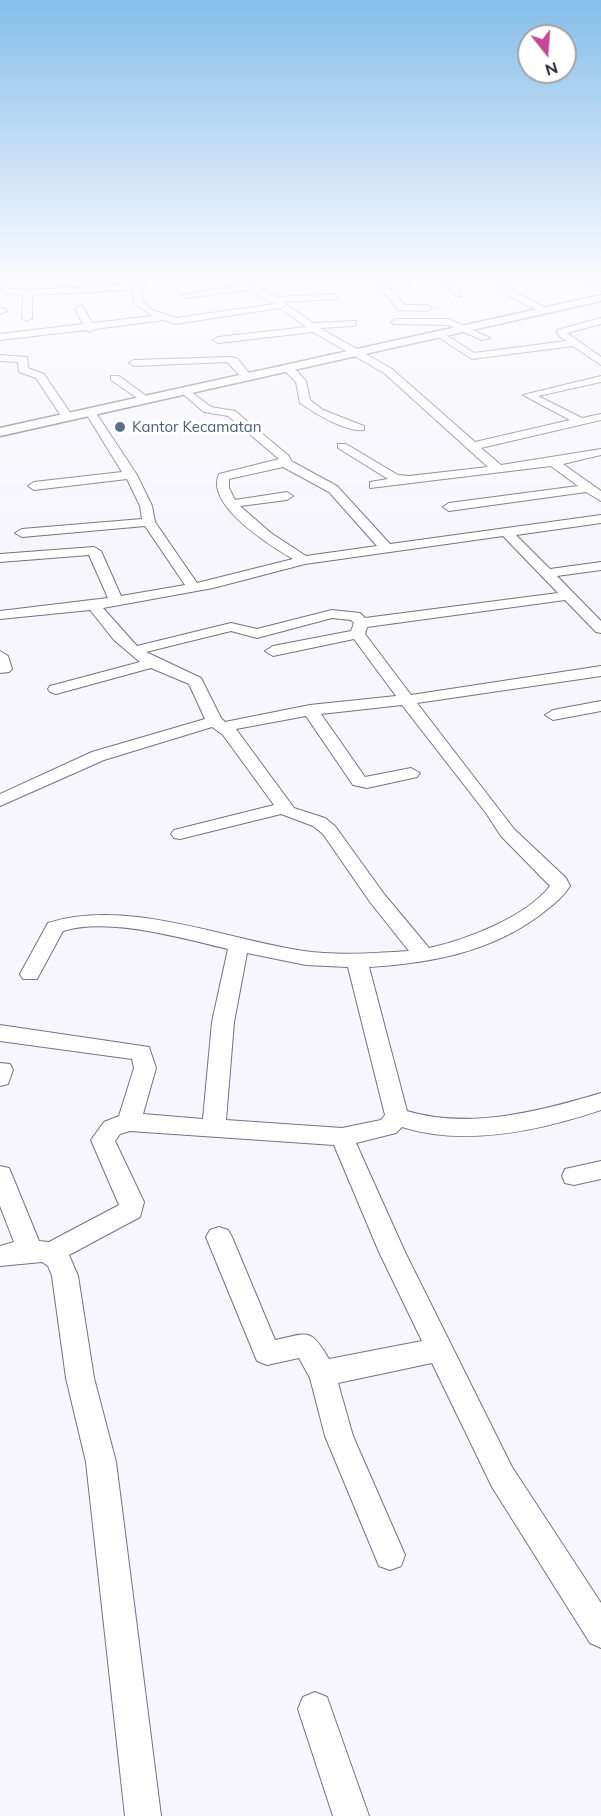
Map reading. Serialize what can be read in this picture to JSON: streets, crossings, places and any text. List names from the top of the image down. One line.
{"places":["Kantor Kecamatan"],"north":"bottom"}
